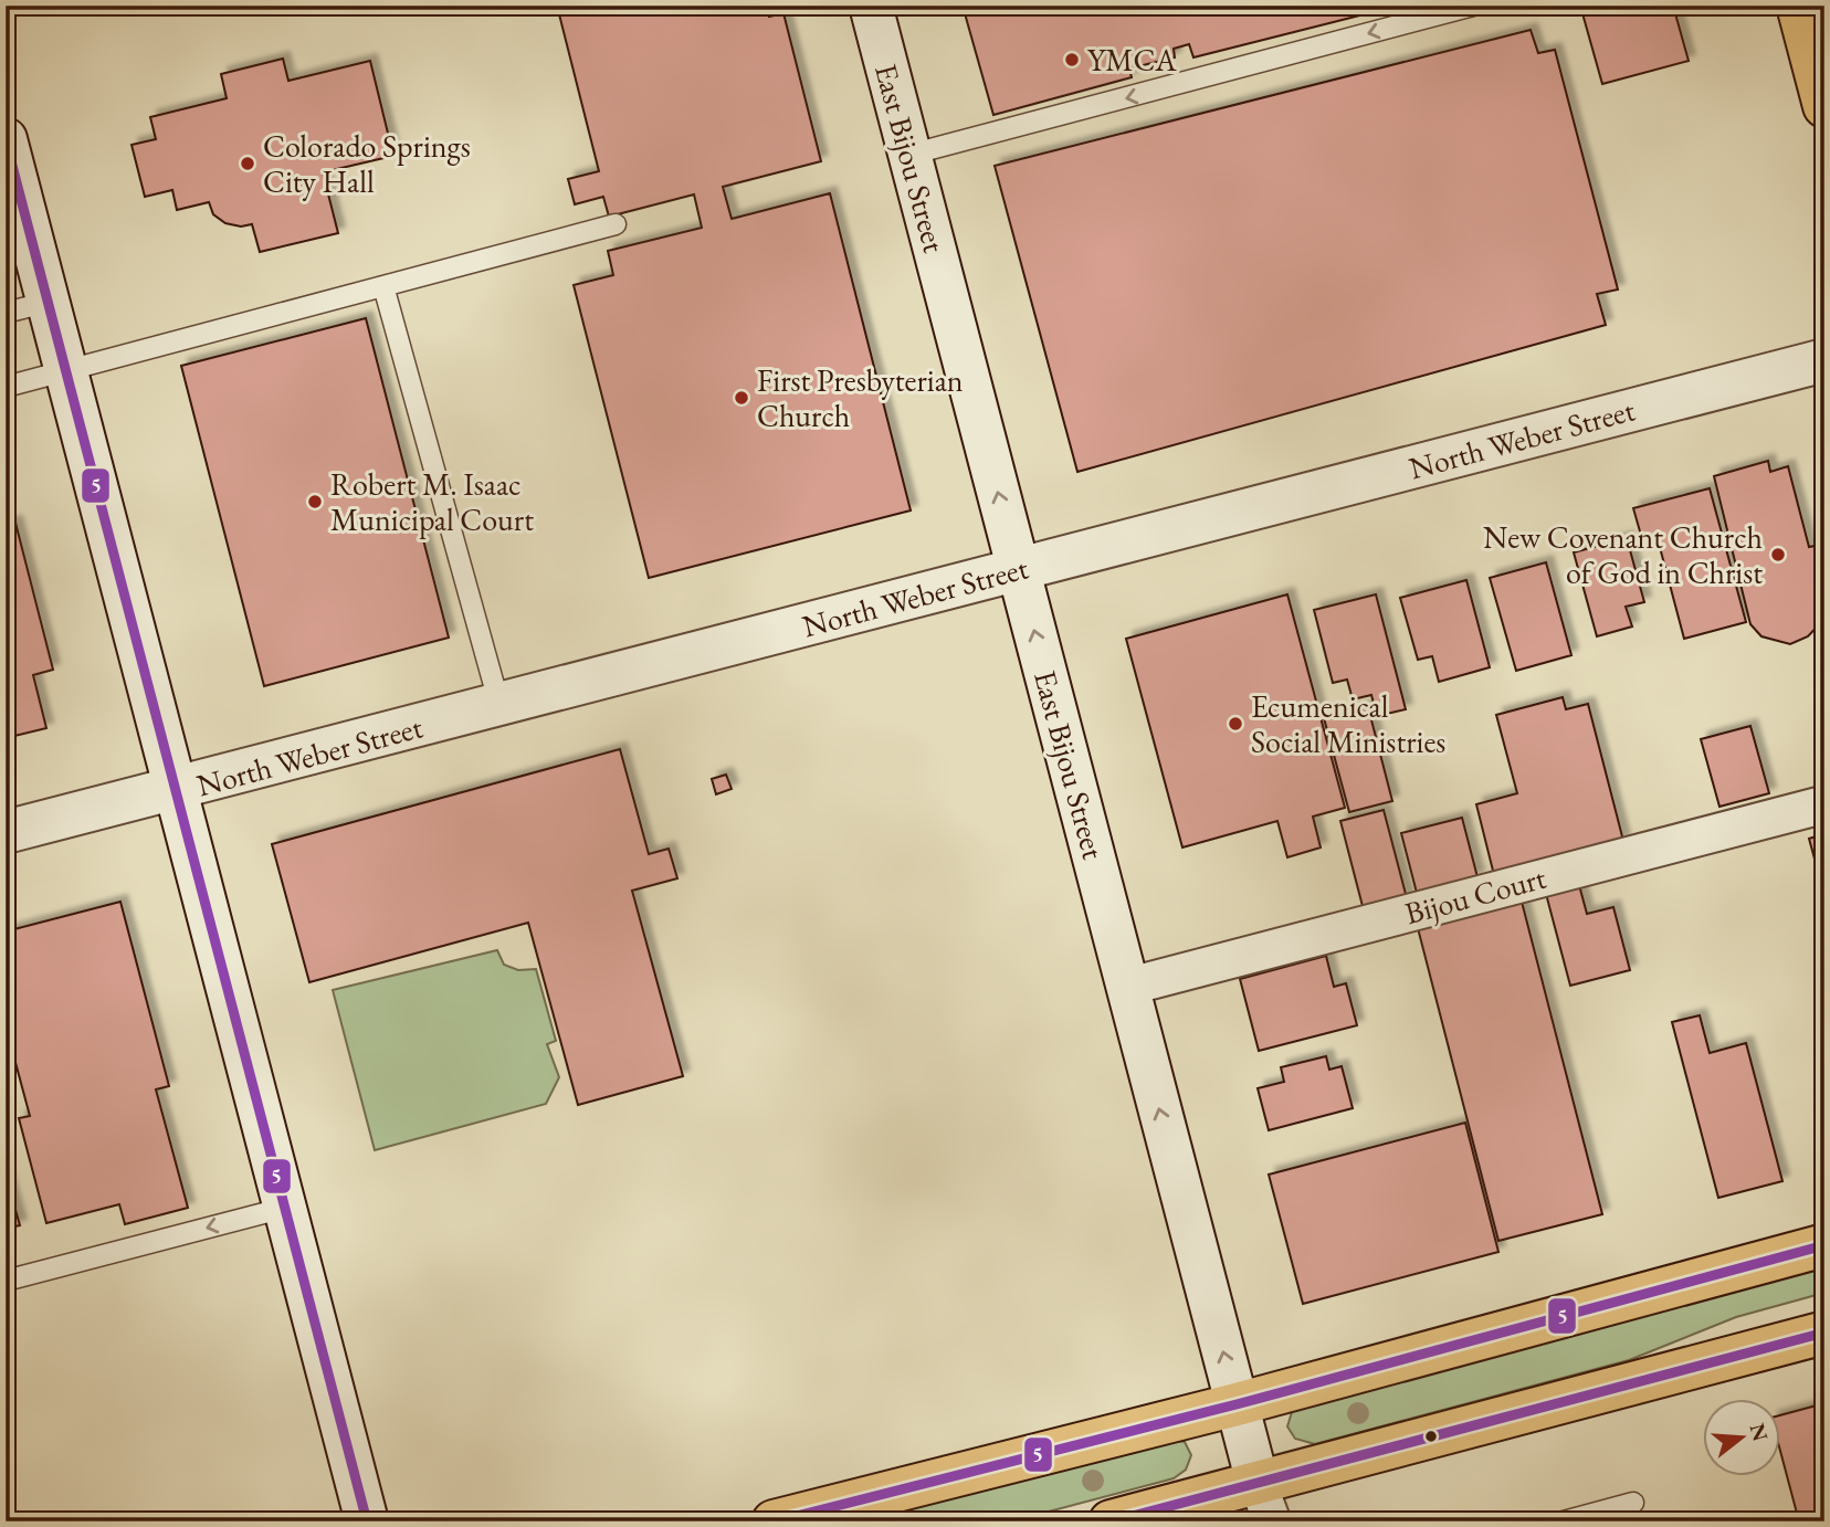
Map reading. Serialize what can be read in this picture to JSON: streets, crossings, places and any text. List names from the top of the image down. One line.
{"streets":{"main road":["East Bijou Street","North Weber Street"],"street":["Bijou Court"]},"crossings":[["East Bijou Street","North Weber Street"],["East Bijou Street","Bijou Court"]],"one_way":["East Bijou Street"],"places":["YMCA","Colorado Springs City Hall","First Presbyterian Church","Robert M. Isaac Municipal Court","New Covenant Church of God in Christ","Ecumenical Social Ministries"],"lines":["transit line 5"],"north":"right"}
